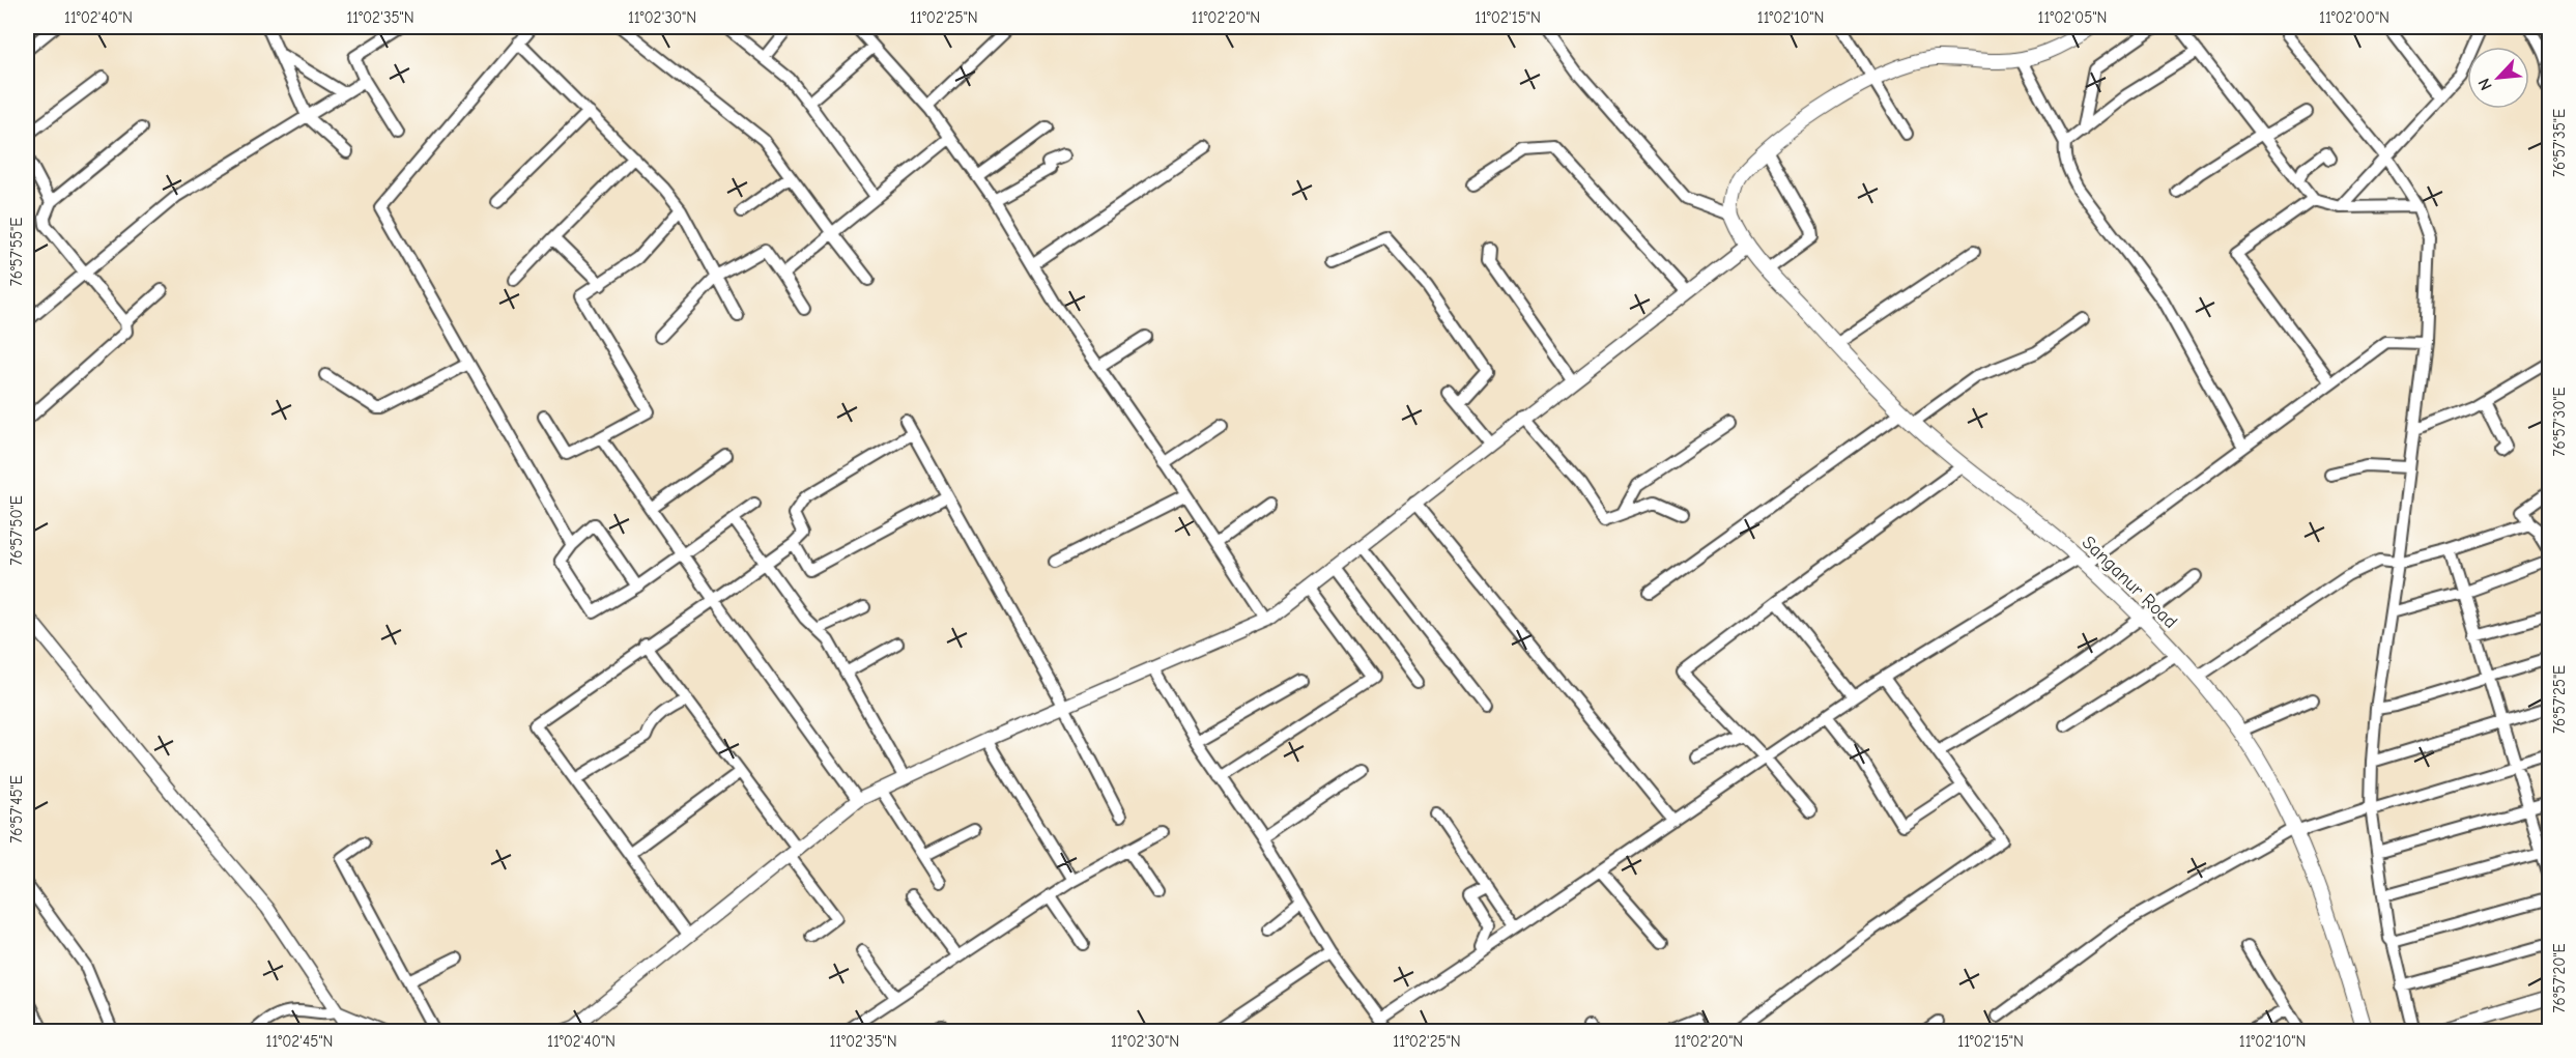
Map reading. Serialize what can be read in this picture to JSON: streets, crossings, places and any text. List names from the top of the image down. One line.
{"streets":{"main road":["Sanganur Road"]},"north":"bottom left","coordinates":["11°02'40\"N","11°02'35\"N","11°02'30\"N","11°02'25\"N","11°02'20\"N","11°02'15\"N","11°02'10\"N","11°02'05\"N","11°02'00\"N","76°57'35\"E","76°57'55\"E","76°57'30\"E","76°57'50\"E","76°57'25\"E","76°57'45\"E","76°57'20\"E","11°02'45\"N"]}
